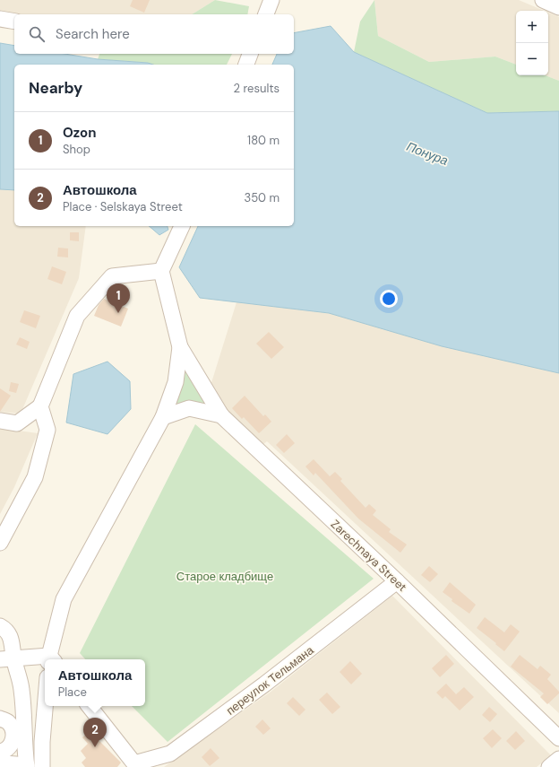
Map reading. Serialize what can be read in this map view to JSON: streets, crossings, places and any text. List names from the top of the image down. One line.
{"streets":{"street":["Zarechnaya Street","переулок Тельмана"]},"crossings":[["Zarechnaya Street","переулок Тельмана"]],"water":["Понура"],"parks":["Старое кладбище"],"page":{"map_buttons":["+","−"],"search":"Search here","heading":["Nearby","2 results"],"list":[{"mark":"1","name":"Ozon","note":"Shop","value":"180 m"},{"mark":"2","name":"Автошкола","note":"Place · Selskaya Street","value":"350 m"}],"pins":["1","2"],"popup":["Автошкола","Place"]}}
